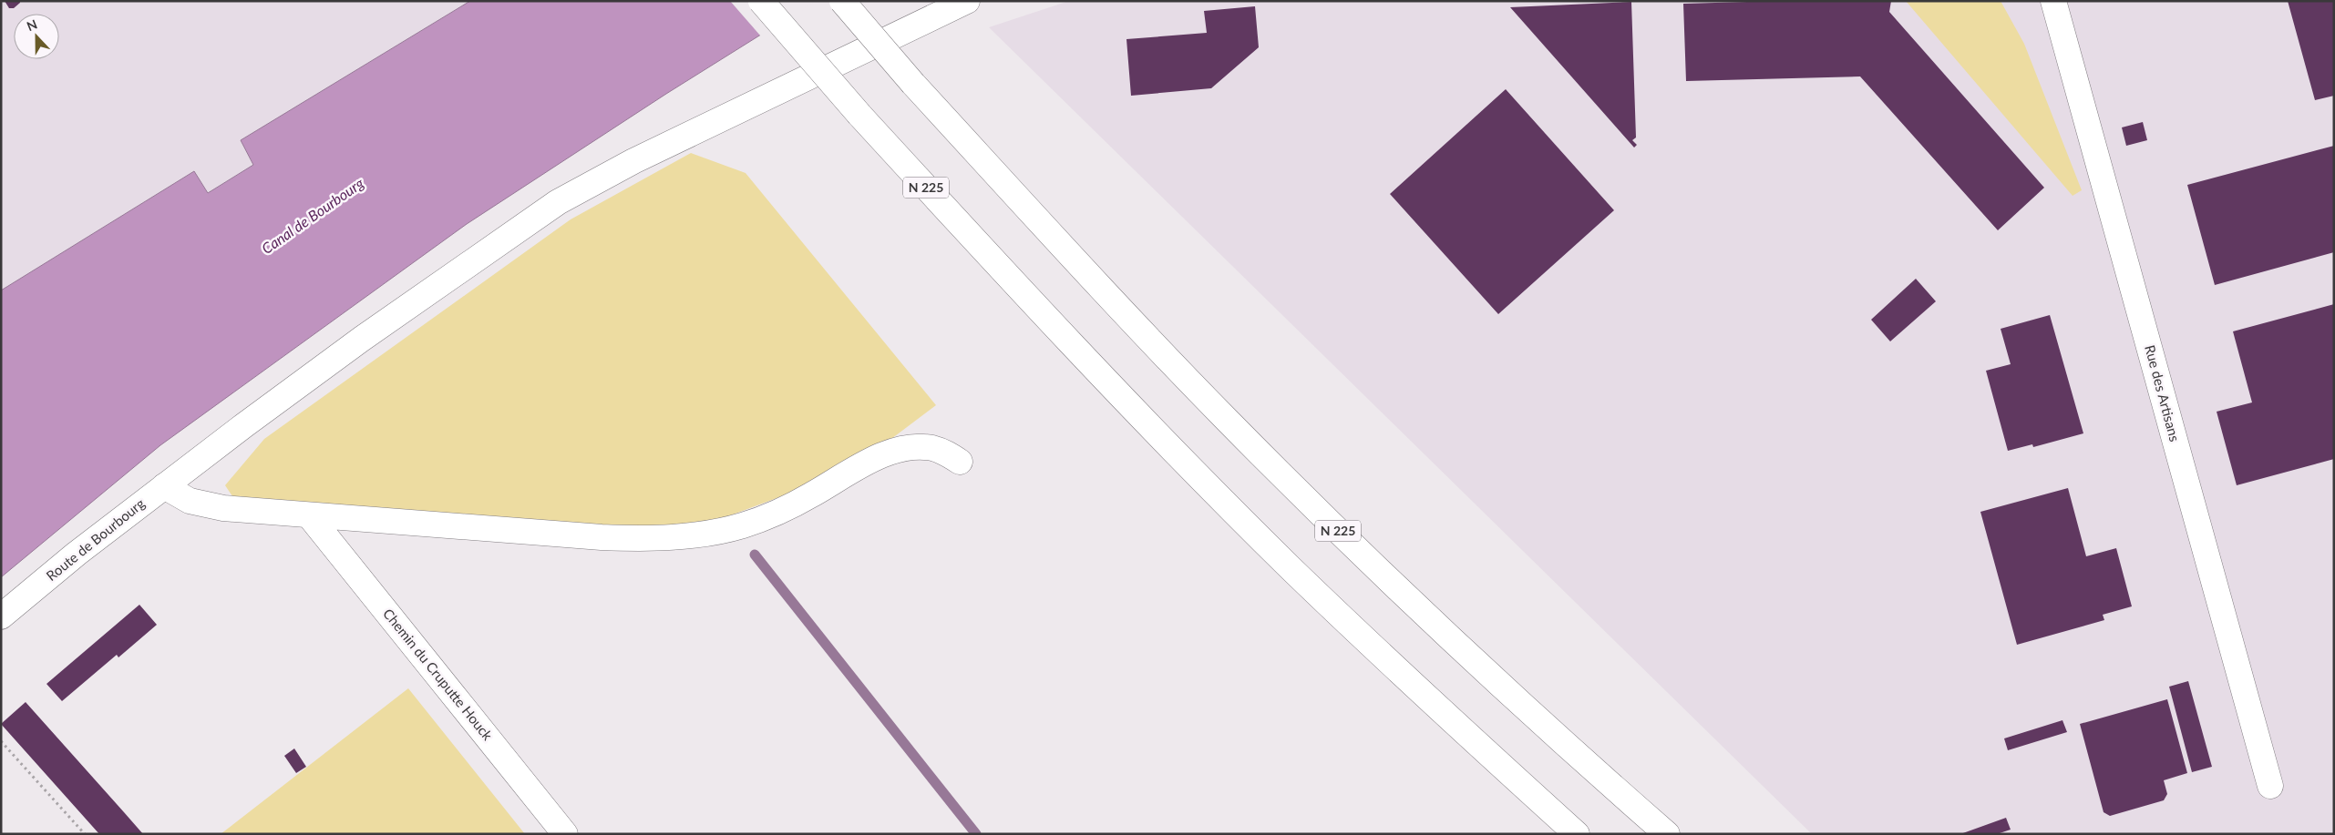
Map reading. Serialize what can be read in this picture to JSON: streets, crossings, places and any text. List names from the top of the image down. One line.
{"streets":{"main road":["N 225","Rue des Artisans","Route de Bourbourg","Chemin du Cruputte Houck"]},"water":["Canal de Bourbourg"],"north":"top"}
